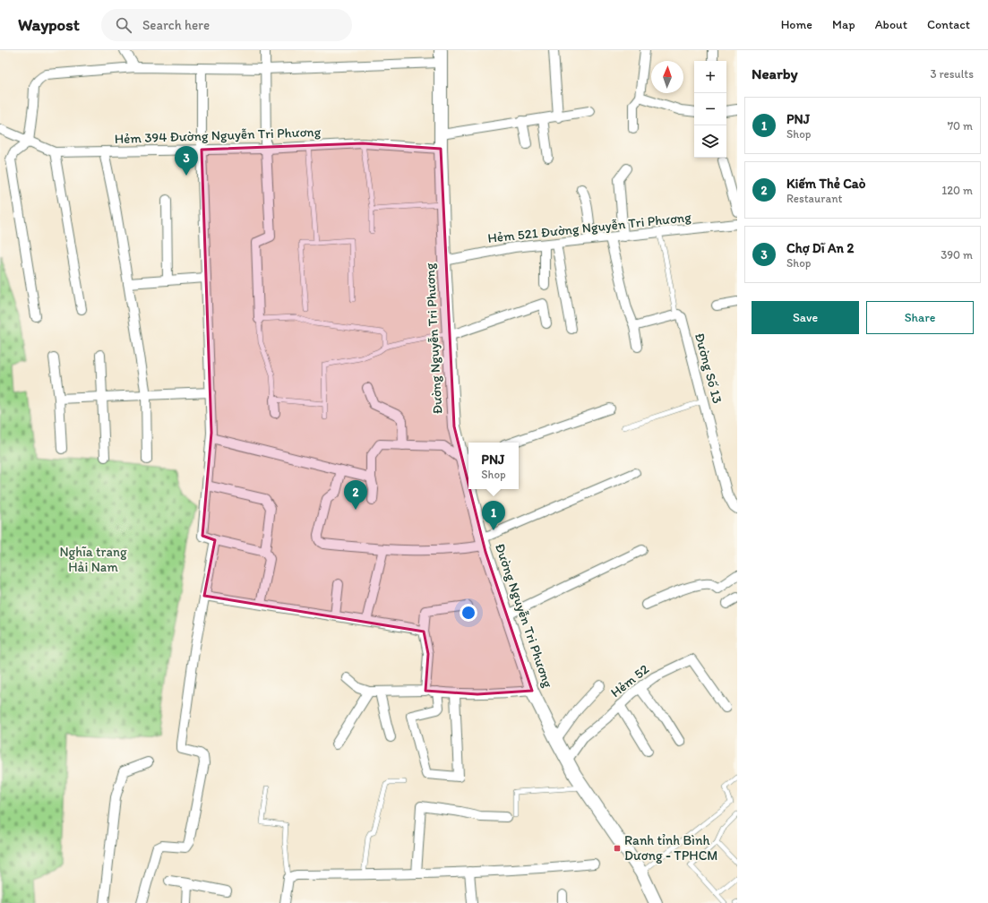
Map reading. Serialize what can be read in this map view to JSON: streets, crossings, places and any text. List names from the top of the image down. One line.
{"streets":{"main road":["Đường Nguyễn Tri Phương"],"street":["Hẻm 394 Đường Nguyễn Tri Phương","Hẻm 521 Đường Nguyễn Tri Phương","Đường Số 13","Hẻm 52"]},"crossings":[["Hẻm 394 Đường Nguyễn Tri Phương","Đường Nguyễn Tri Phương"],["Hẻm 521 Đường Nguyễn Tri Phương","Đường Nguyễn Tri Phương"],["Hẻm 521 Đường Nguyễn Tri Phương","Đường Số 13"],["Đường Nguyễn Tri Phương","Hẻm 52"]],"parks":["Nghĩa trang Hải Nam"],"places":{"transit":["Ranh tỉnh Bình Dương - TPHCM"]},"north":"top","page":{"header":"Waypost","search":"Search here","nav":["Home","Map","About","Contact"],"heading":["Nearby","3 results"],"map_buttons":["+","−"],"list":[{"mark":"1","name":"PNJ","note":"Shop","value":"70 m"},{"mark":"2","name":"Kiếm Thẻ Caò","note":"Restaurant","value":"120 m"},{"mark":"3","name":"Chợ Dĩ An 2","note":"Shop","value":"390 m"}],"pins":["3","2","1"],"buttons":["Save","Share"],"popup":["PNJ","Shop"]}}
